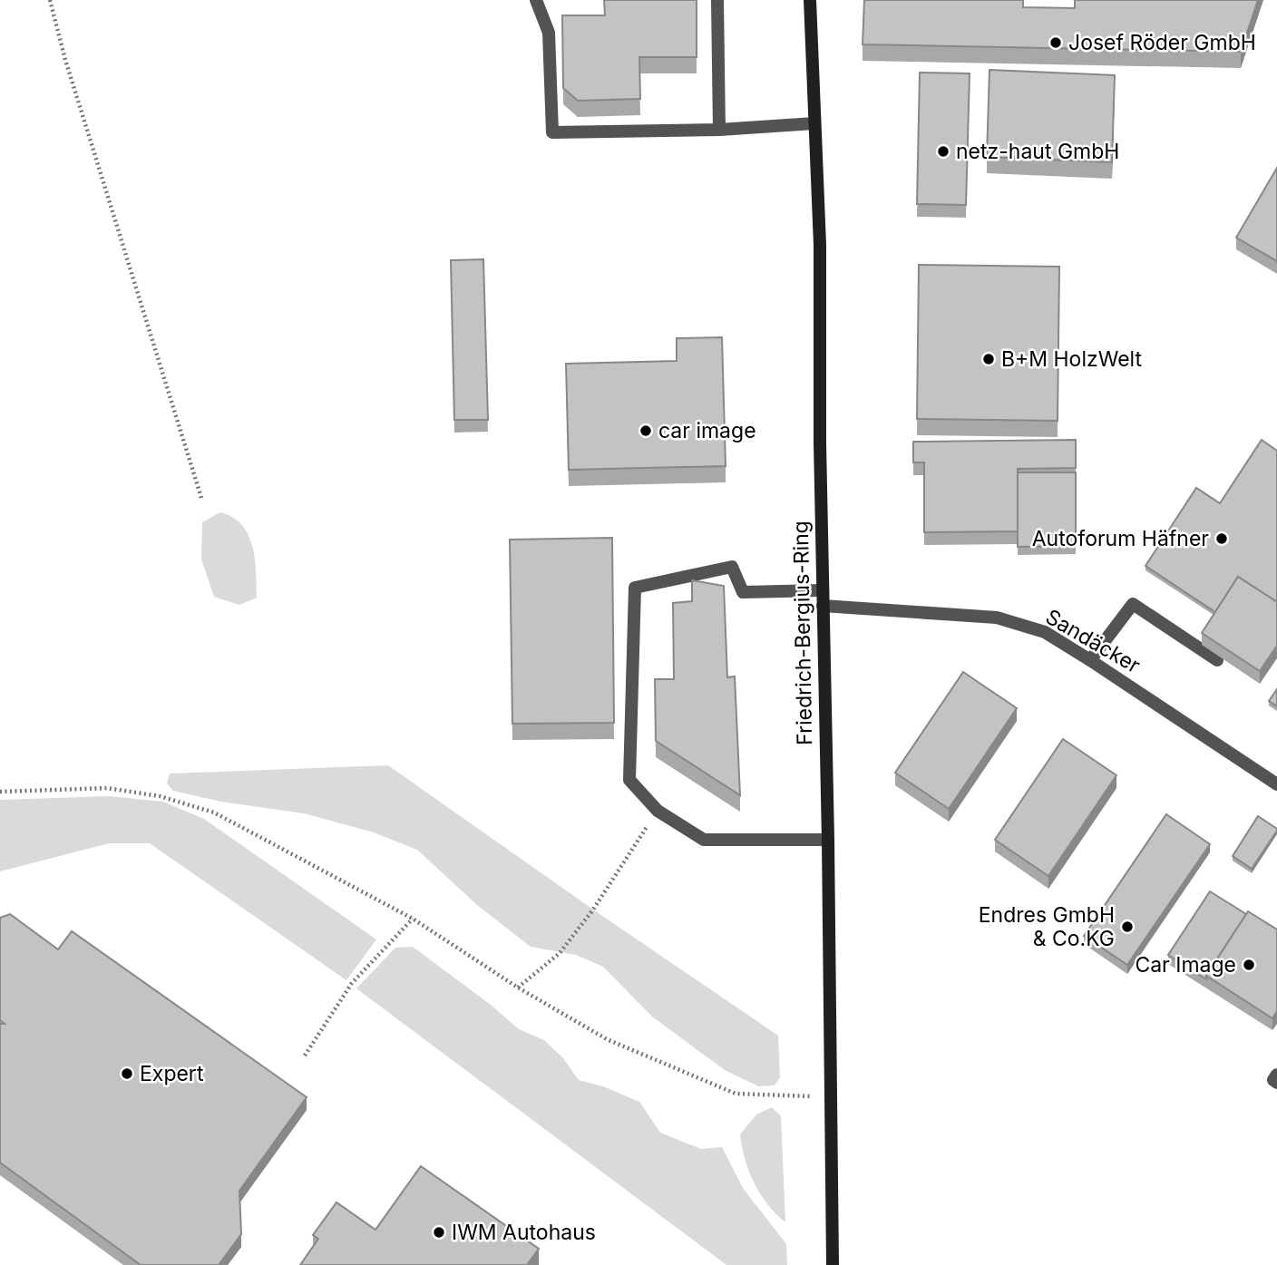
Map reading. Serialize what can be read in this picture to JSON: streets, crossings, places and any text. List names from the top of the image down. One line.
{"streets":{"street":["Friedrich-Bergius-Ring","Sandäcker"]},"crossings":[["Friedrich-Bergius-Ring","Sandäcker"]],"places":["Josef Röder GmbH","netz-haut GmbH","B+M HolzWelt","car image","Autoforum Häfner","Endres GmbH & Co.KG","Car Image","Expert","IWM Autohaus"]}
